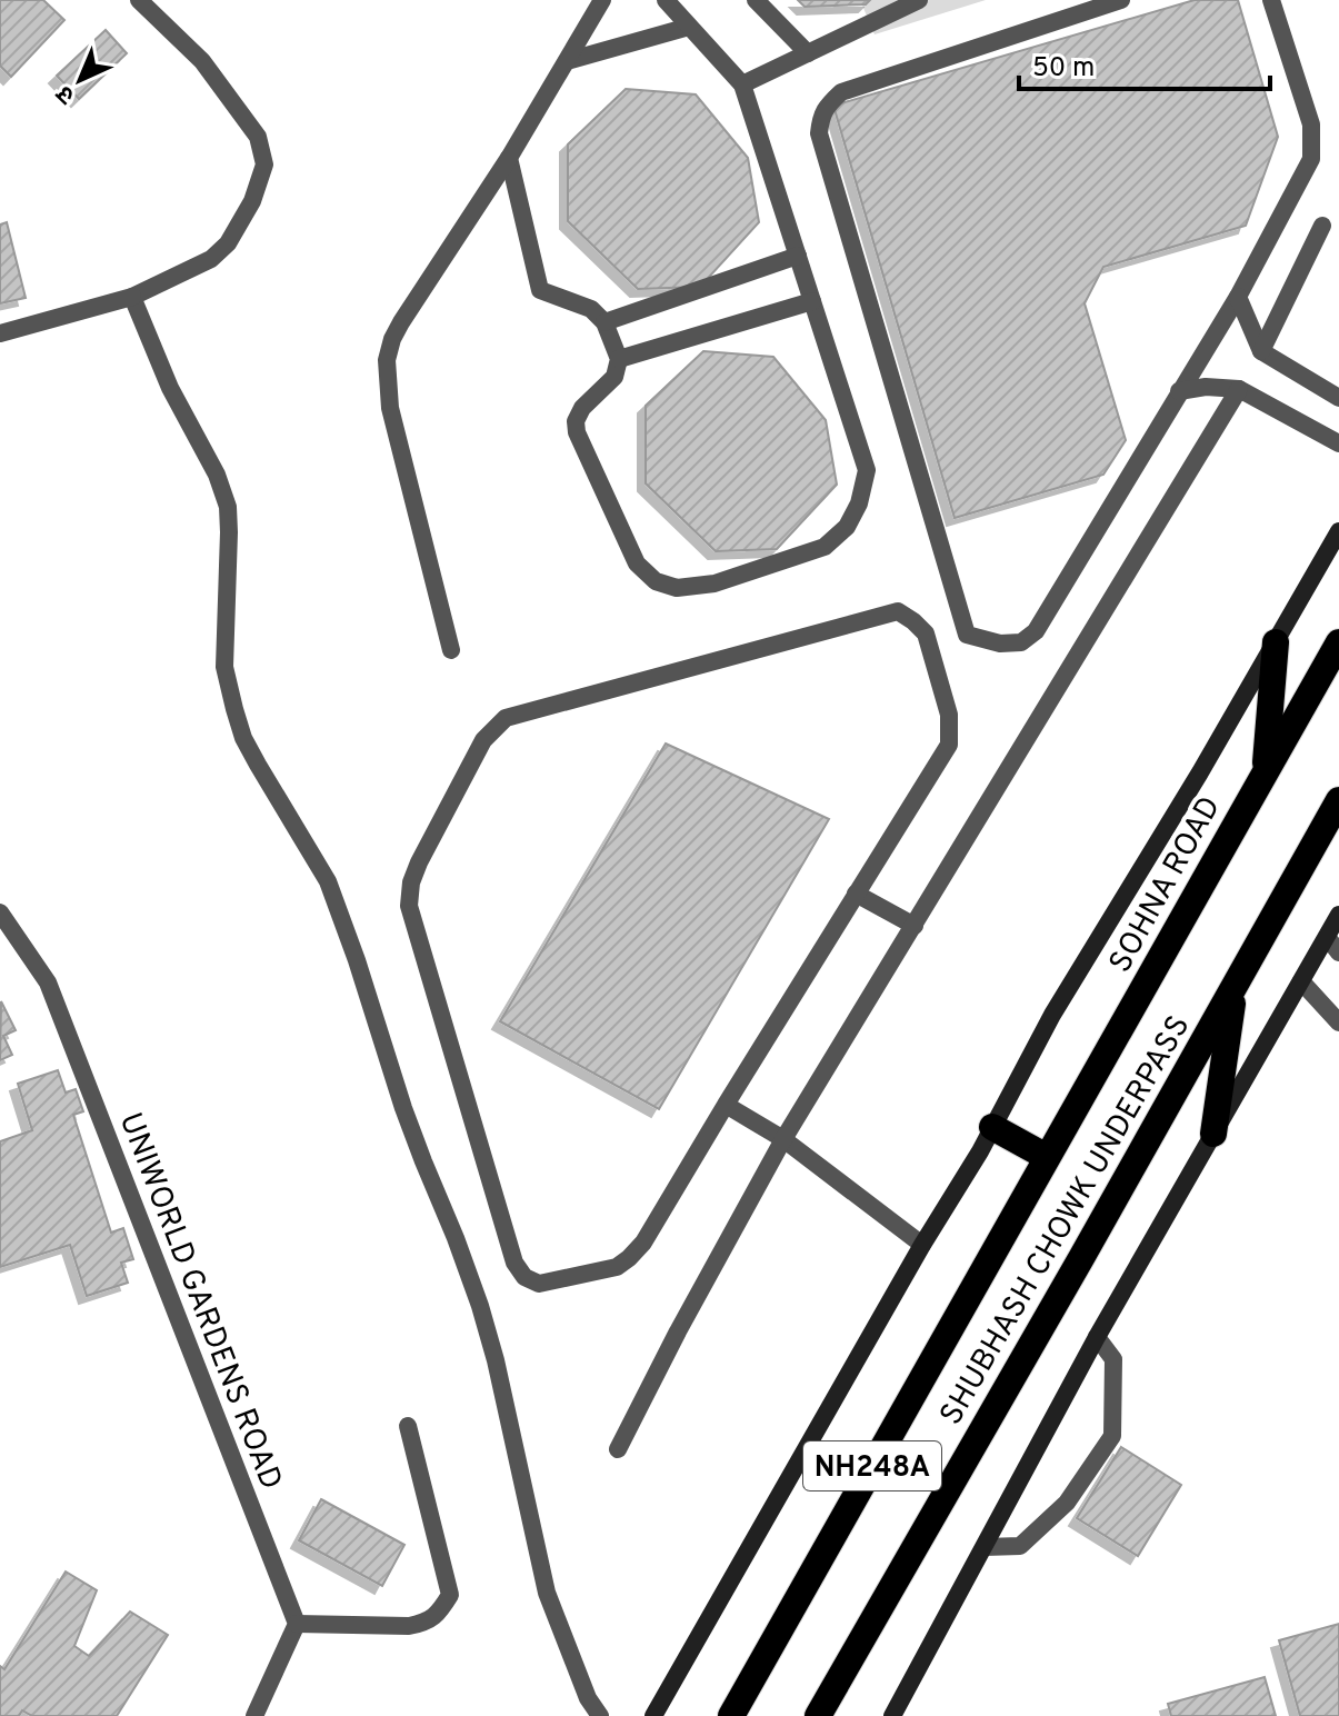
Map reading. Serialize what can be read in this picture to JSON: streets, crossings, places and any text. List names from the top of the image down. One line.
{"streets":{"highway":["SOHNA ROAD","SHUBHASH CHOWK UNDERPASS","NH248A"],"street":["UNIWORLD GARDENS ROAD"]},"crossings":[["SOHNA ROAD","SHUBHASH CHOWK UNDERPASS"],["SHUBHASH CHOWK UNDERPASS","NH248A"]],"scale_bar":"50 m","north":"bottom left"}
